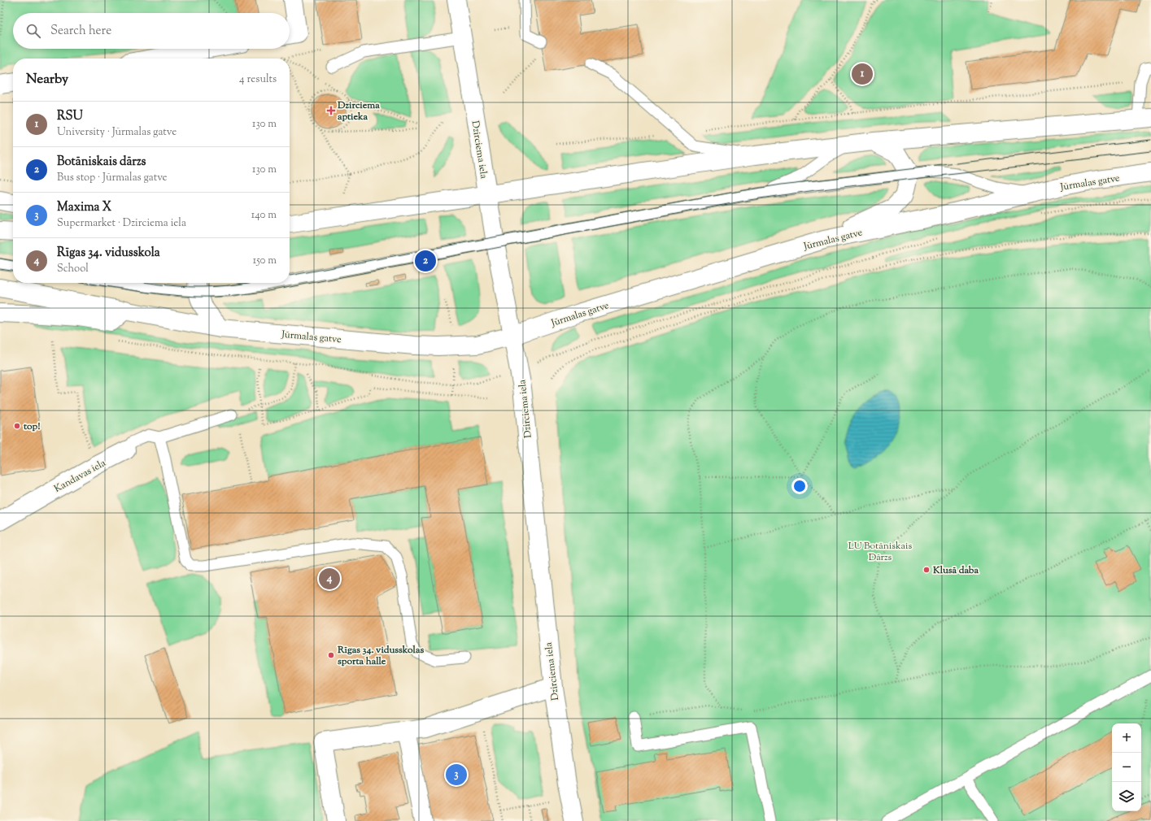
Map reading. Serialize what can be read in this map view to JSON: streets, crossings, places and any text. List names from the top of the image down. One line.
{"streets":{"main road":["Dzirciema iela","Jūrmalas gatve","Kandavas iela"]},"crossings":[["Dzirciema iela","Jūrmalas gatve"]],"parks":["LU Botāniskais Dārzs"],"places":{"health":["Dzirciema aptieka"],"other":["top!","Klusā daba","Rīgas 34. vidusskolas sporta halle"]},"page":{"search":"Search here","heading":["Nearby","4 results"],"pins":["1","2","4","3"],"list":[{"mark":"1","name":"RSU","note":"University · Jūrmalas gatve","value":"130 m"},{"mark":"2","name":"Botāniskais dārzs","note":"Bus stop · Jūrmalas gatve","value":"130 m"},{"mark":"3","name":"Maxima X","note":"Supermarket · Dzirciema iela","value":"140 m"},{"mark":"4","name":"Rīgas 34. vidusskola","note":"School","value":"150 m"}],"map_buttons":["+","−"]}}
